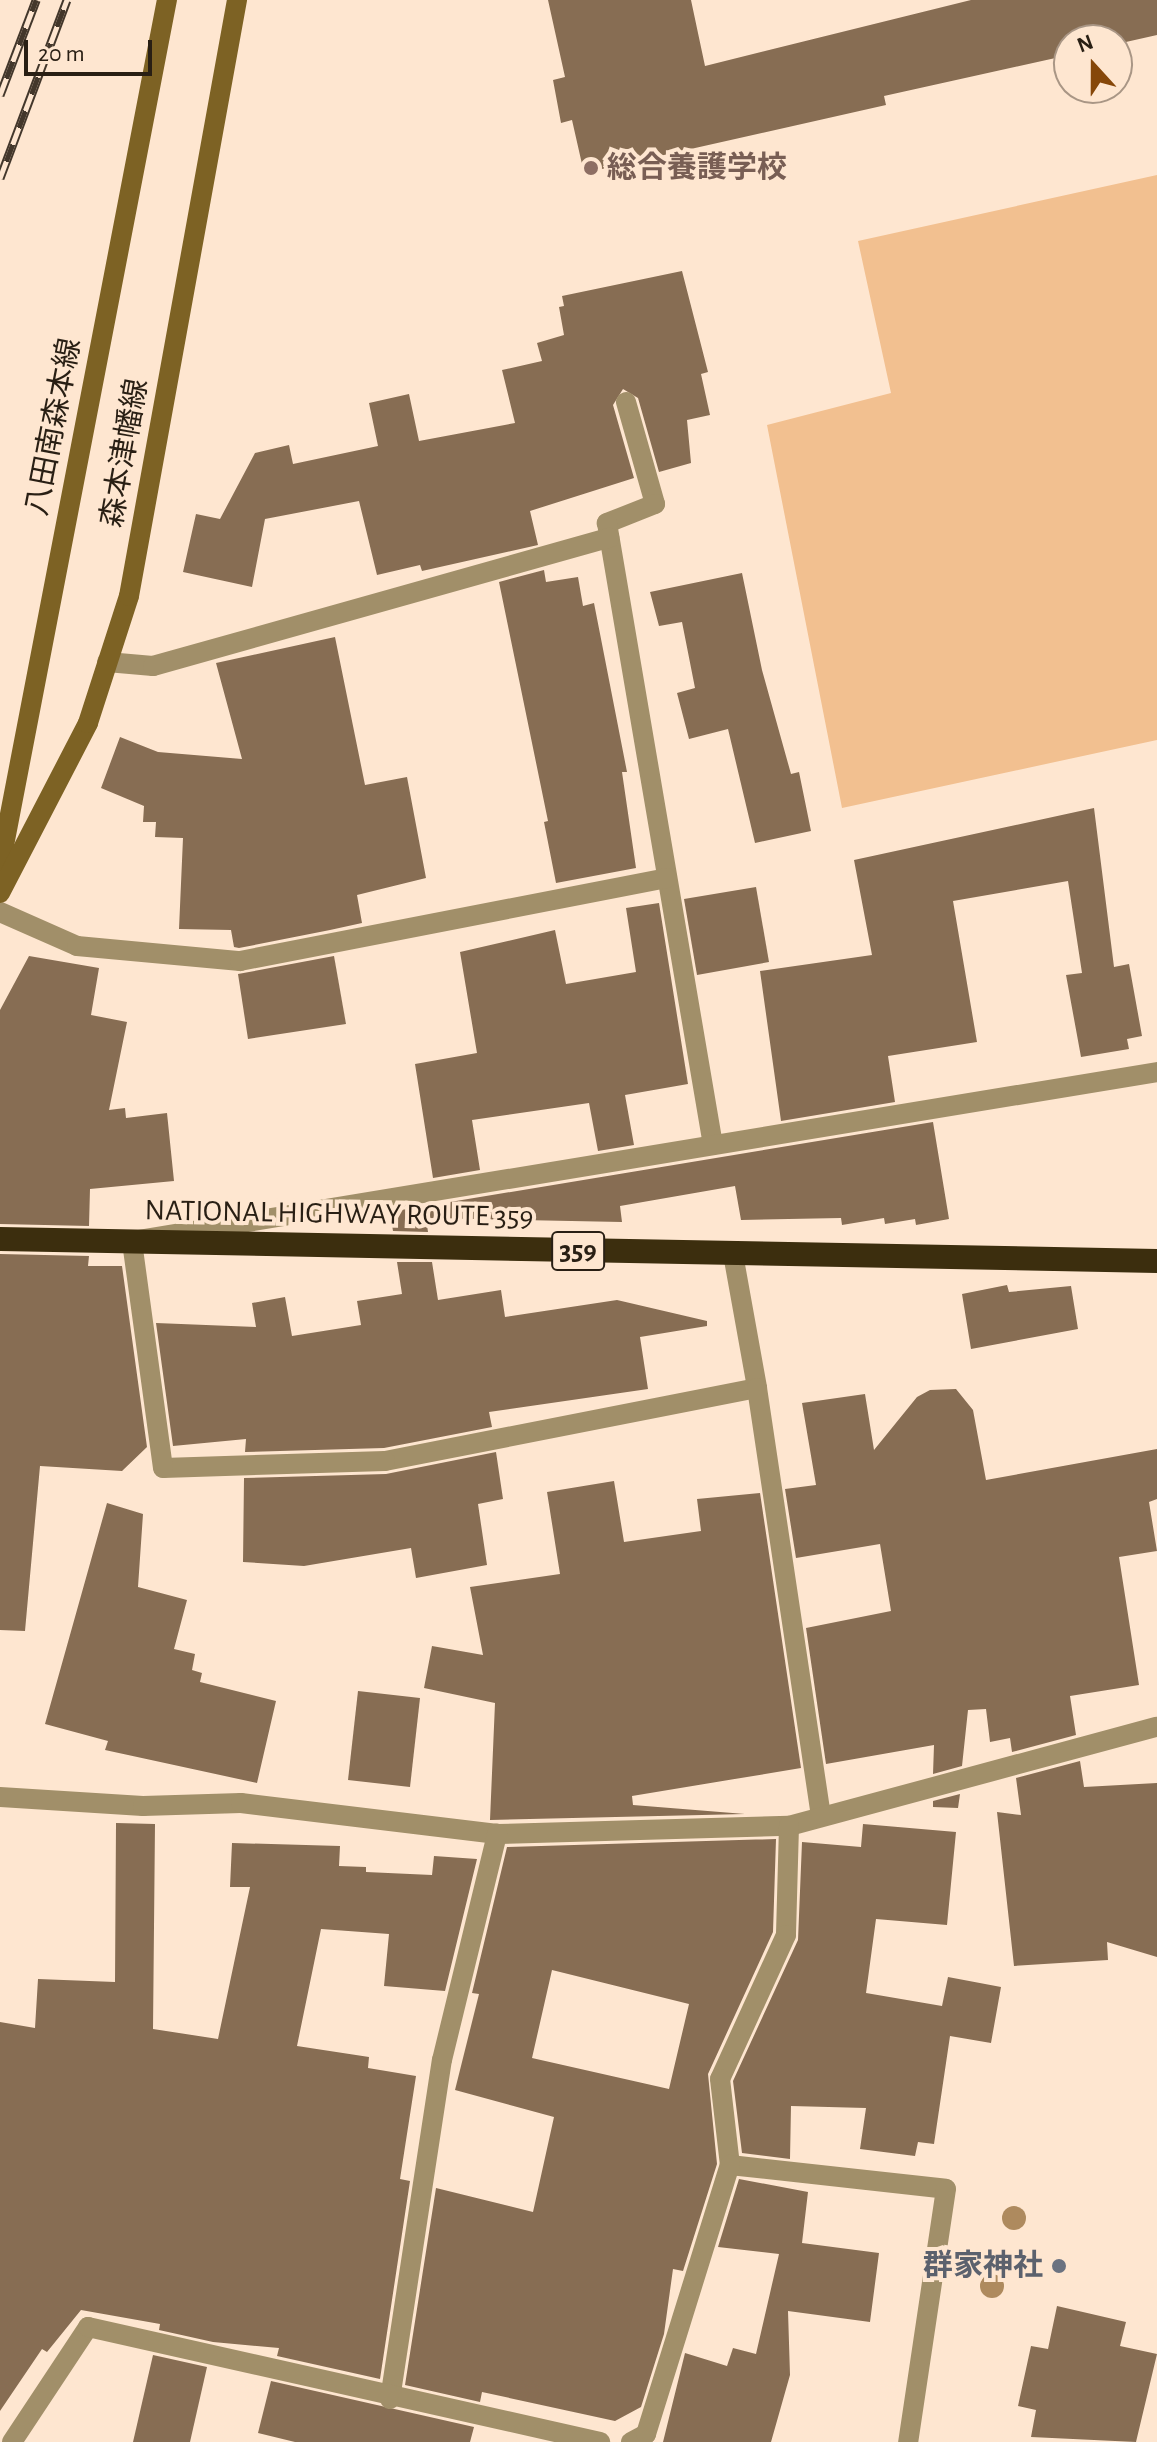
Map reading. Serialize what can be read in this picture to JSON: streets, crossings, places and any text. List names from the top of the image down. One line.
{"streets":{"highway":["NATIONAL HIGHWAY ROUTE 359","359"],"main road":["八田南森本線","森本津幡線"]},"places":["総合養護学校","群家神社"],"scale_bar":"20 m","north":"top"}
